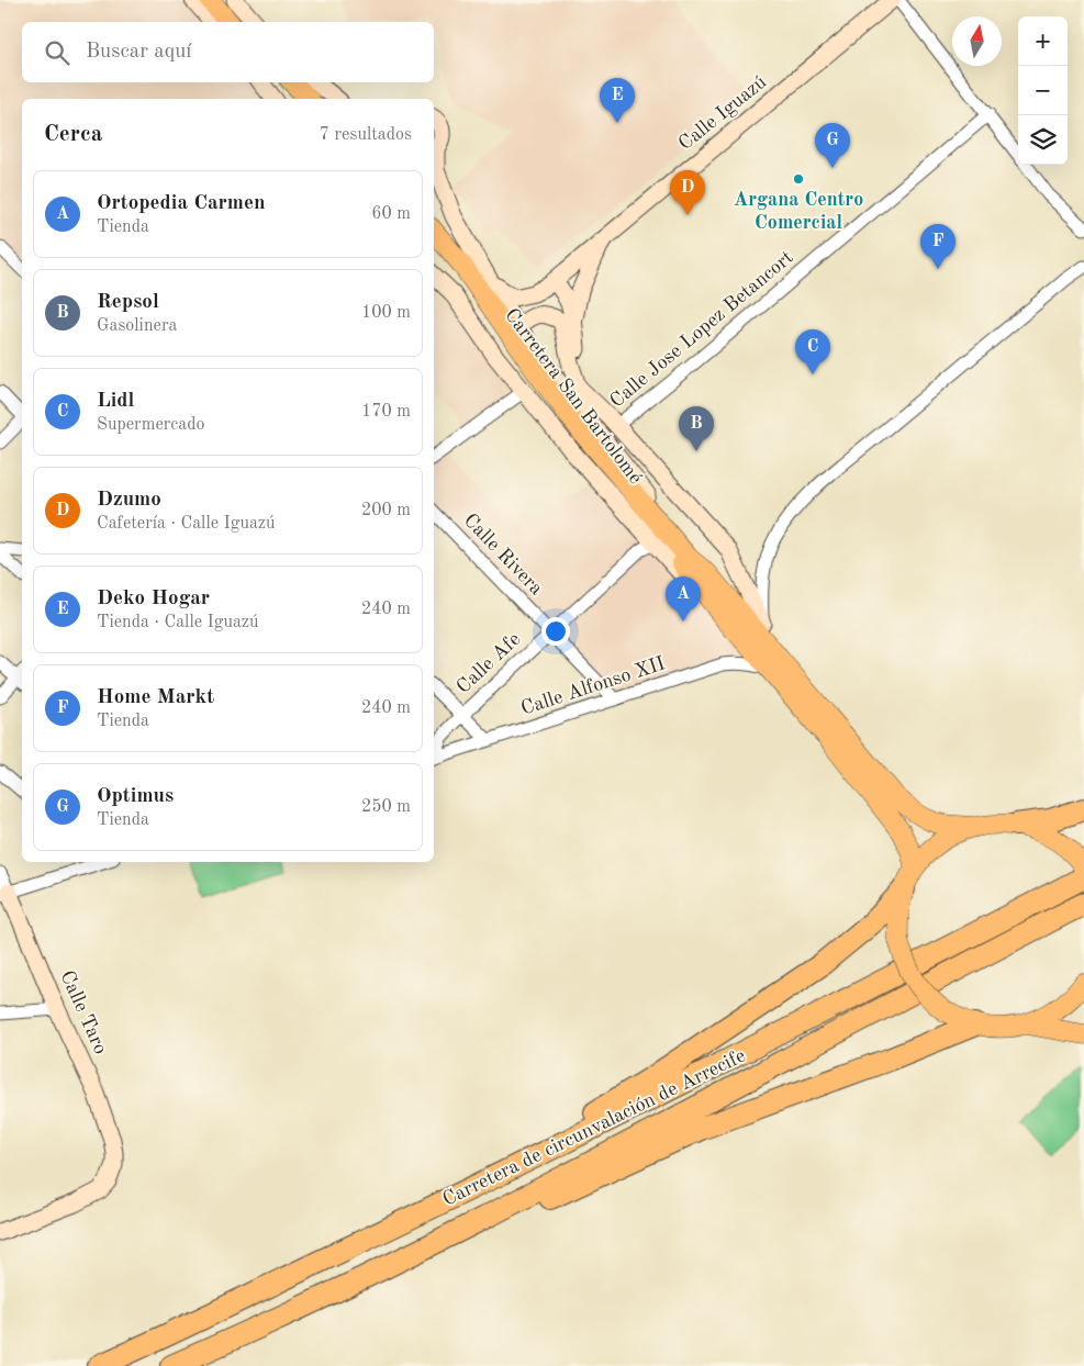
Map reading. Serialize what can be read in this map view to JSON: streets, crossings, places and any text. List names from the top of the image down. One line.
{"streets":{"highway":["Carretera de circunvalación de Arrecife"],"main road":["Carretera San Bartolomé"],"street":["Calle Iguazú","Calle Jose Lopez Betancort","Calle Rivera","Calle Afe","Calle Alfonso XII","Calle Taro"]},"crossings":[["Carretera San Bartolomé","Calle Afe"],["Carretera San Bartolomé","Calle Alfonso XII"],["Calle Rivera","Calle Afe"],["Calle Rivera","Calle Alfonso XII"],["Calle Afe","Calle Alfonso XII"]],"places":["Argana Centro Comercial"],"north":"top","page":{"map_buttons":["+","−"],"search":"Buscar aquí","pins":["E","G","D","F","C","B","A"],"heading":["Cerca","7 resultados"],"list":[{"mark":"A","name":"Ortopedia Carmen","note":"Tienda","value":"60 m"},{"mark":"B","name":"Repsol","note":"Gasolinera","value":"100 m"},{"mark":"C","name":"Lidl","note":"Supermercado","value":"170 m"},{"mark":"D","name":"Dzumo","note":"Cafetería · Calle Iguazú","value":"200 m"},{"mark":"E","name":"Deko Hogar","note":"Tienda · Calle Iguazú","value":"240 m"},{"mark":"F","name":"Home Markt","note":"Tienda","value":"240 m"},{"mark":"G","name":"Optimus","note":"Tienda","value":"250 m"}]}}
